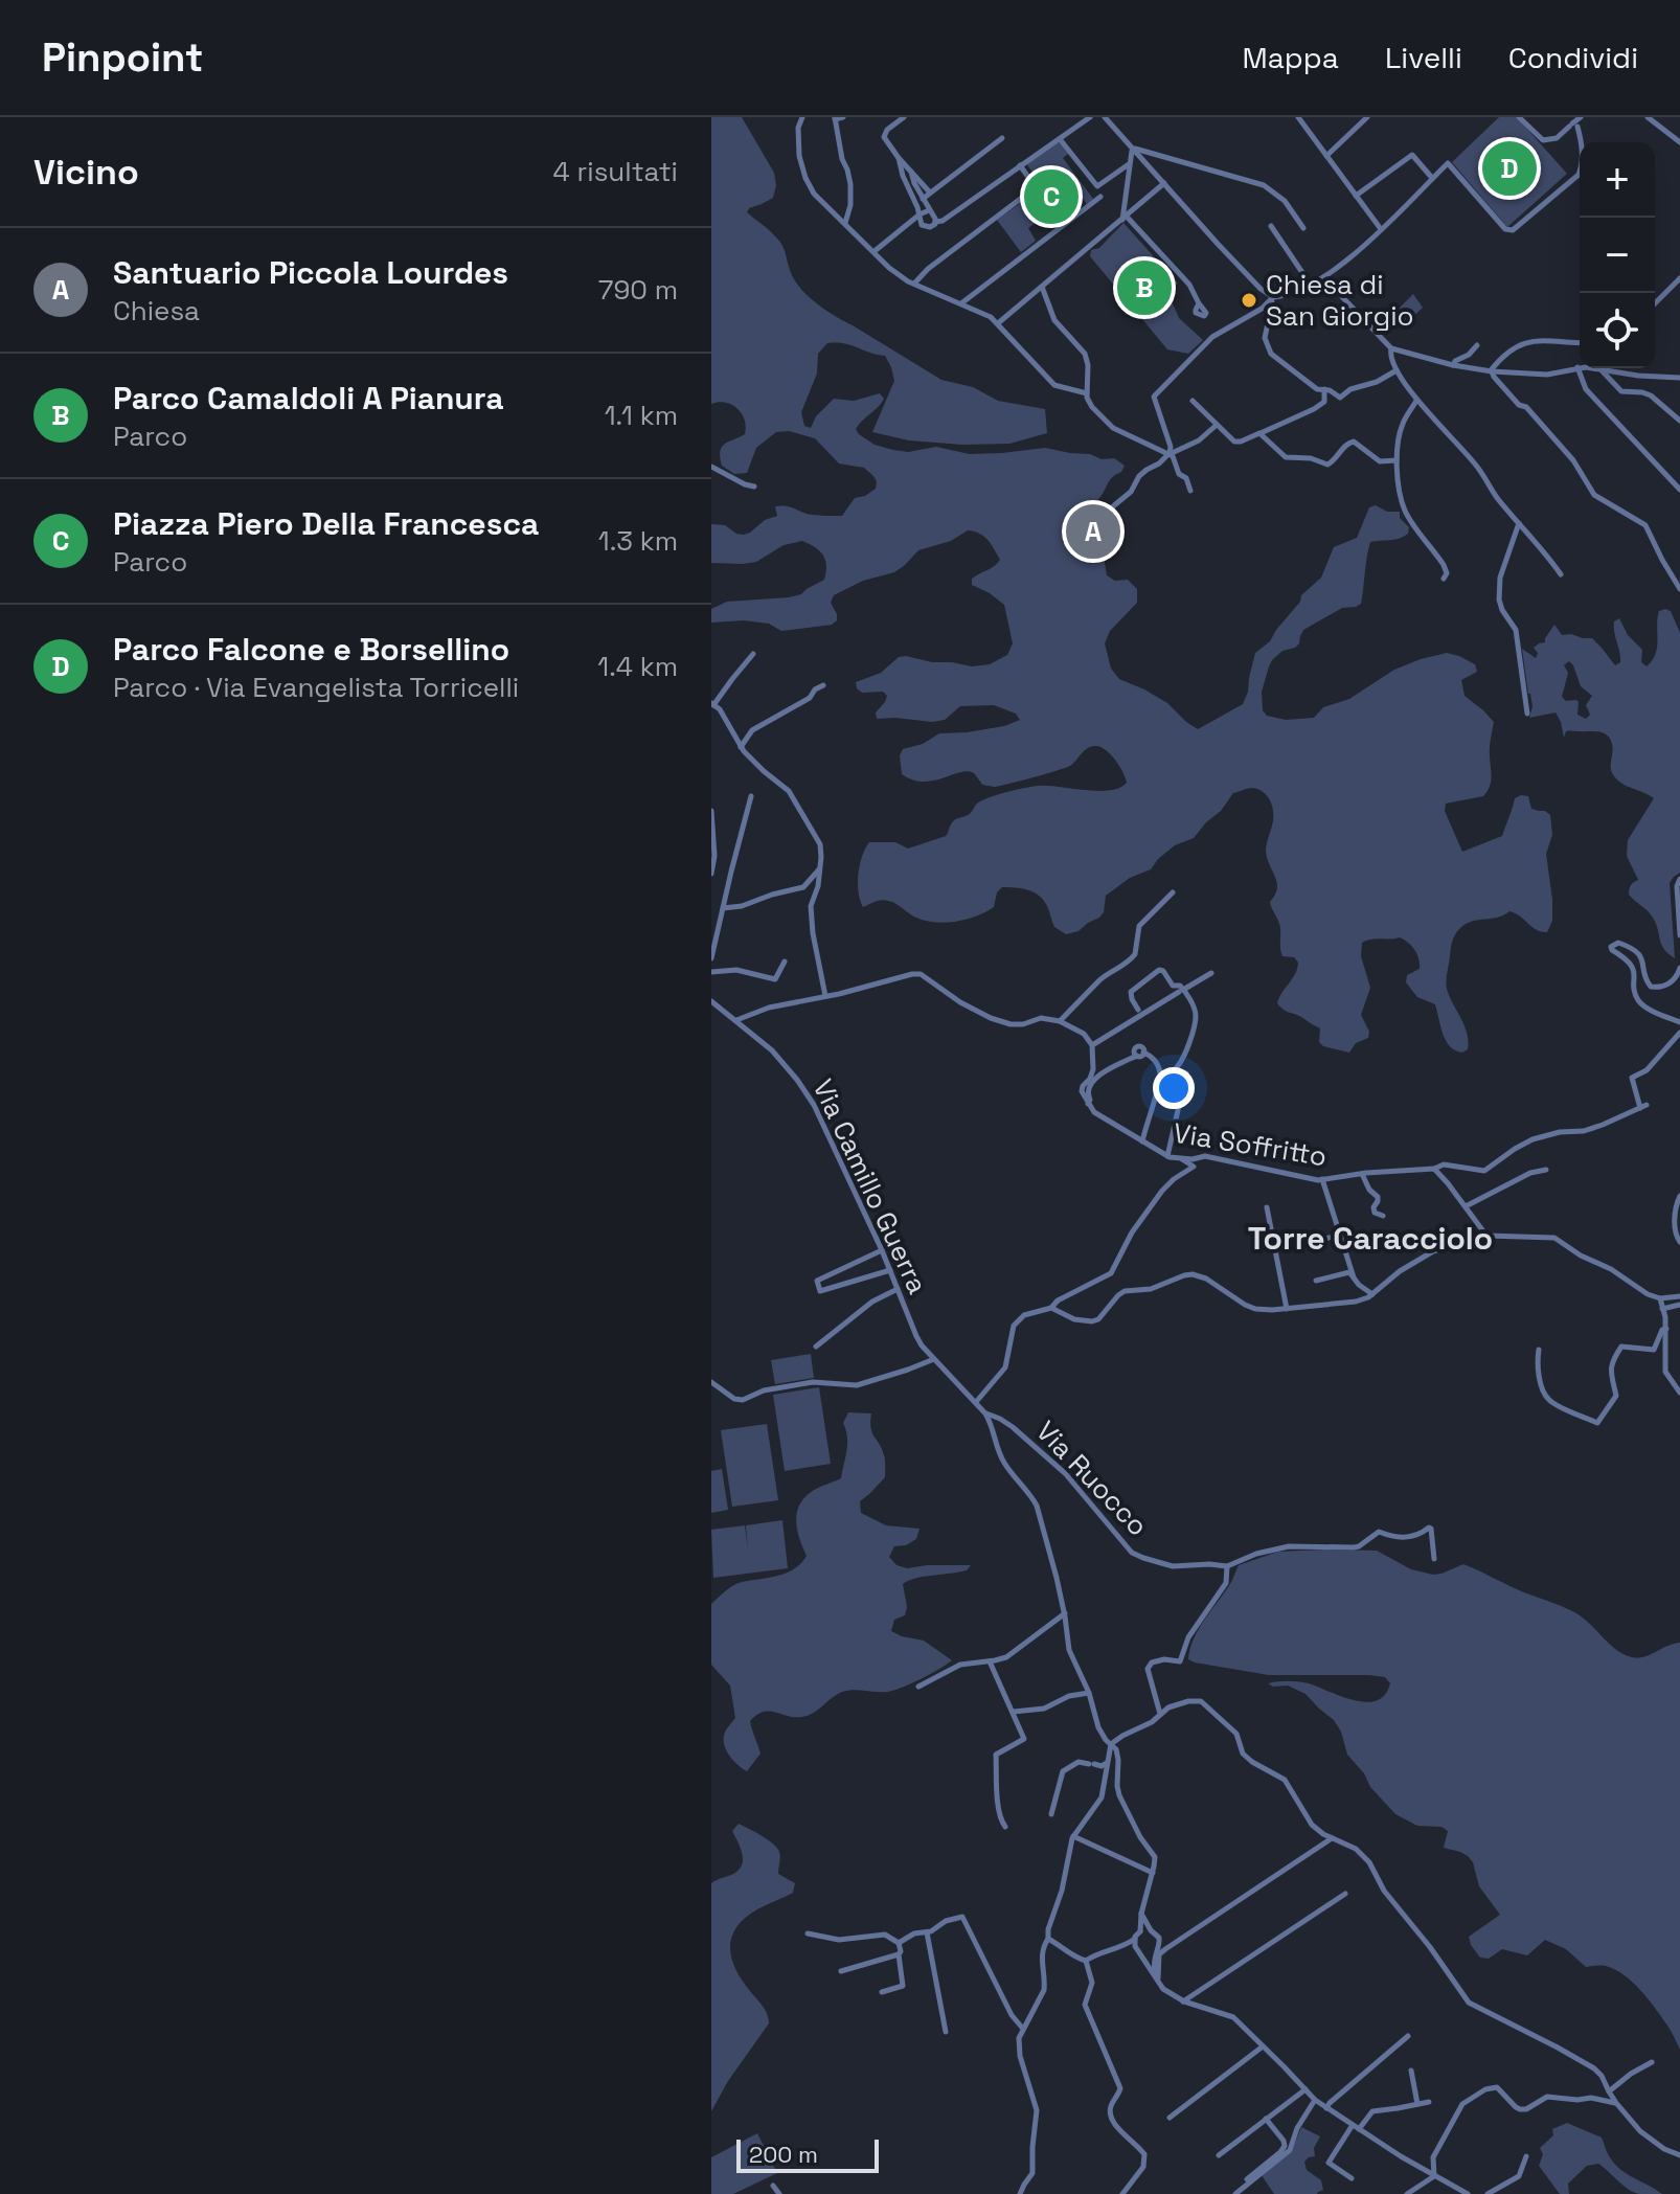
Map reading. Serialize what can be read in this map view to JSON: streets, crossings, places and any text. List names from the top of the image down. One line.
{"streets":{"street":["Via Soffritto","Via Camillo Guerra","Via Ruocco"]},"crossings":[["Via Camillo Guerra","Via Ruocco"]],"districts":["Torre Caracciolo"],"places":["Chiesa di San Giorgio"],"scale_bar":"200 m","page":{"header":"Pinpoint","nav":["Mappa","Livelli","Condividi"],"heading":["Vicino","4 risultati"],"pins":["D","C","B","A"],"map_buttons":["+","−"],"list":[{"mark":"A","name":"Santuario Piccola Lourdes","note":"Chiesa","value":"790 m"},{"mark":"B","name":"Parco Camaldoli A Pianura","note":"Parco","value":"1.1 km"},{"mark":"C","name":"Piazza Piero Della Francesca","note":"Parco","value":"1.3 km"},{"mark":"D","name":"Parco Falcone e Borsellino","note":"Parco · Via Evangelista Torricelli","value":"1.4 km"}],"scale":"200 m"}}
